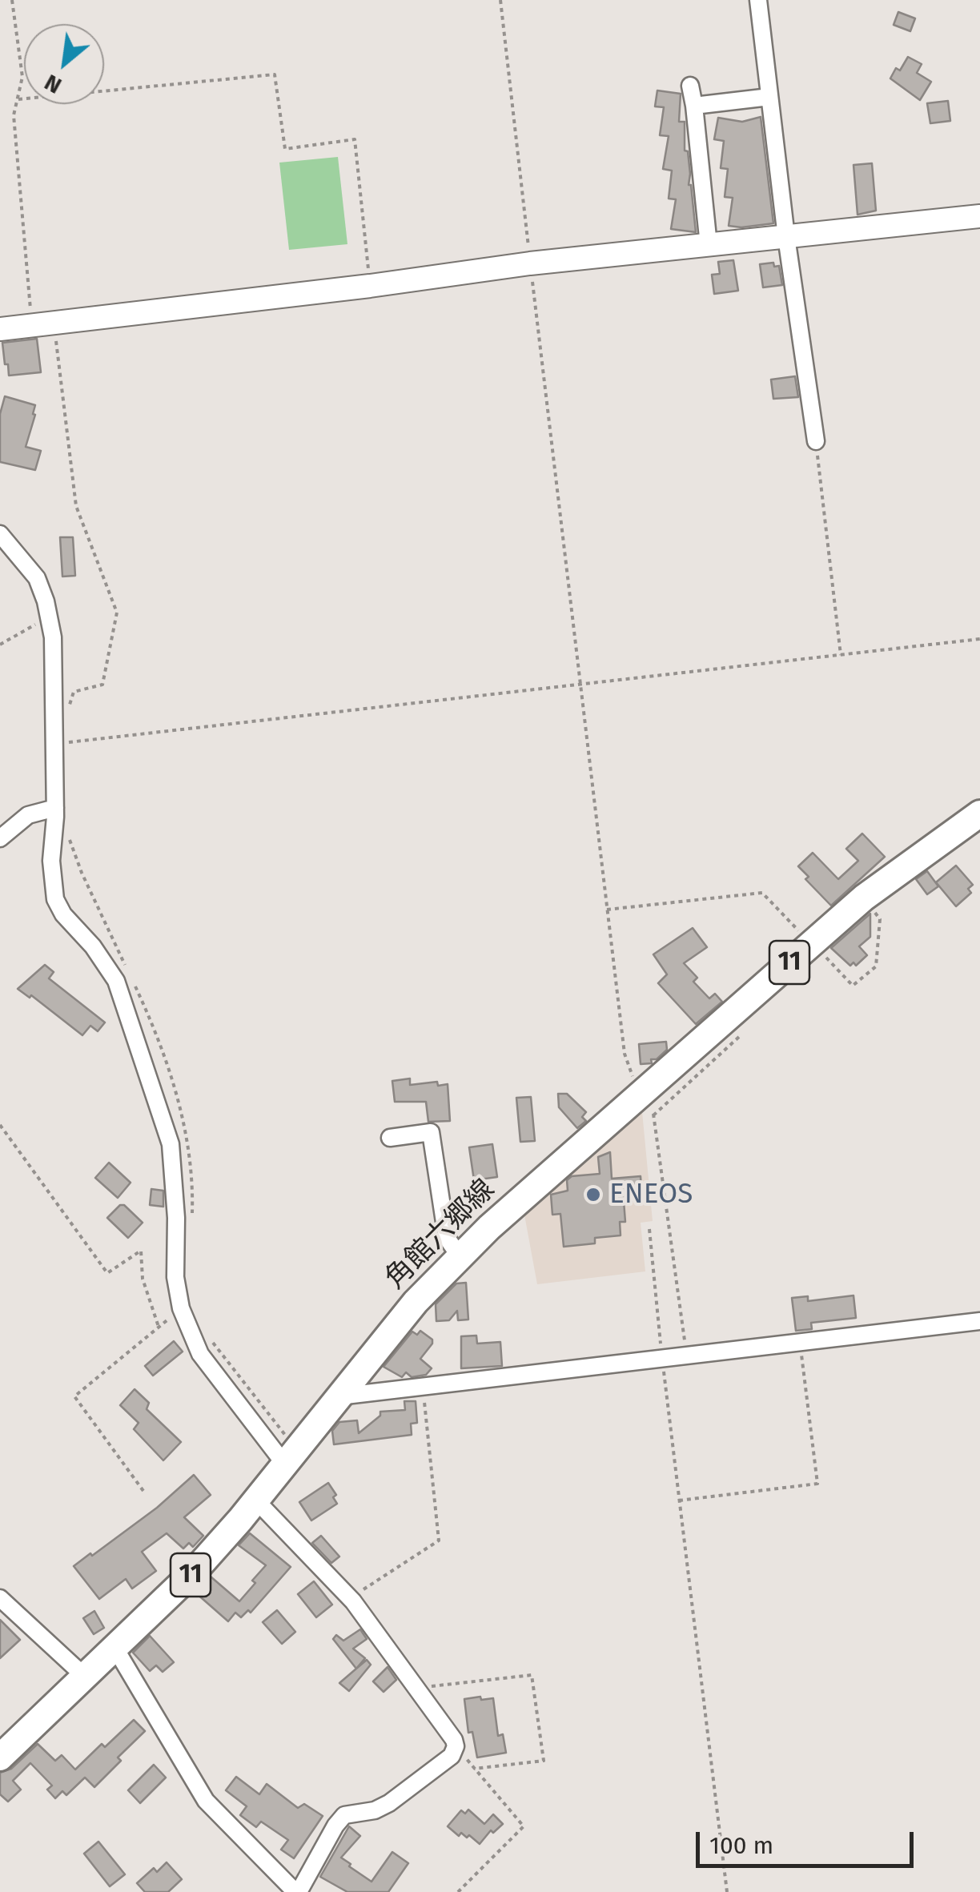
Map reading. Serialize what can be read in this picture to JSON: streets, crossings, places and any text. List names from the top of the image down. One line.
{"streets":{"main road":["11","角館六郷線"]},"places":["ENEOS"],"scale_bar":"100 m","north":"bottom left"}
